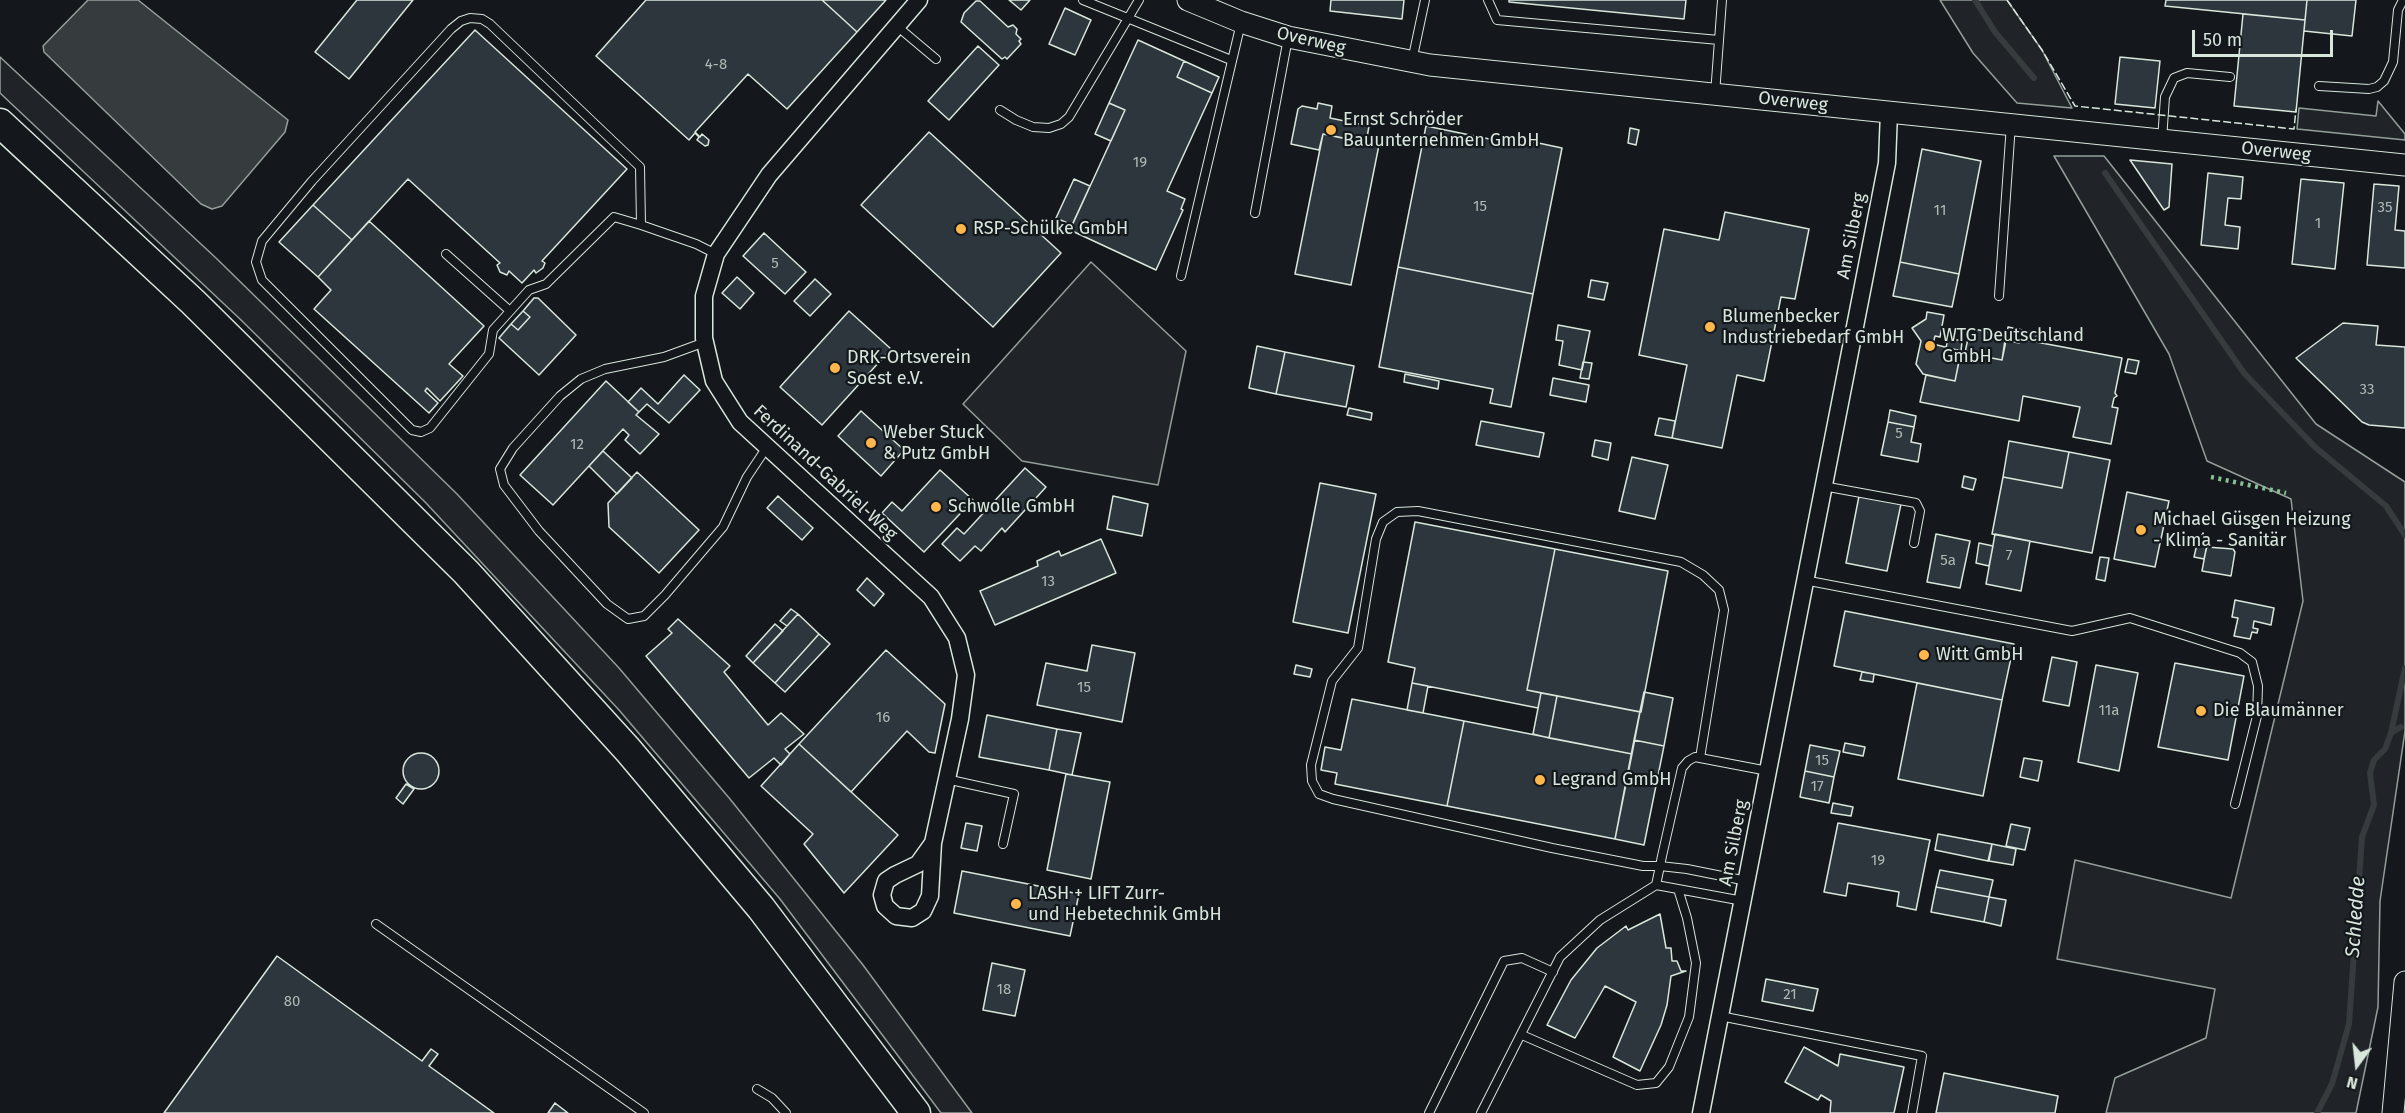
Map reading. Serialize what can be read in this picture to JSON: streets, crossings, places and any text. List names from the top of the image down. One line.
{"streets":{"street":["Overweg","Am Silberg","Ferdinand-Gabriel-Weg"]},"crossings":[["Overweg","Am Silberg"]],"water":["Schledde"],"places":["Ernst Schröder Bauunternehmen GmbH","RSP-Schülke GmbH","Blumenbecker Industriebedarf GmbH","WTG Deutschland GmbH","DRK-Ortsverein Soest e.V.","Weber Stuck & Putz GmbH","Schwolle GmbH","Michael Güsgen Heizung - Klima - Sanitär","Witt GmbH","Die Blaumänner","Legrand GmbH","LASH + LIFT Zurr- und Hebetechnik GmbH"],"house_numbers":["4-8","19","15","35","11","1","5","33","5","12","7","5a","13","15","11a","16","15","17","19","18","21","80"],"scale_bar":"50 m","north":"bottom"}
